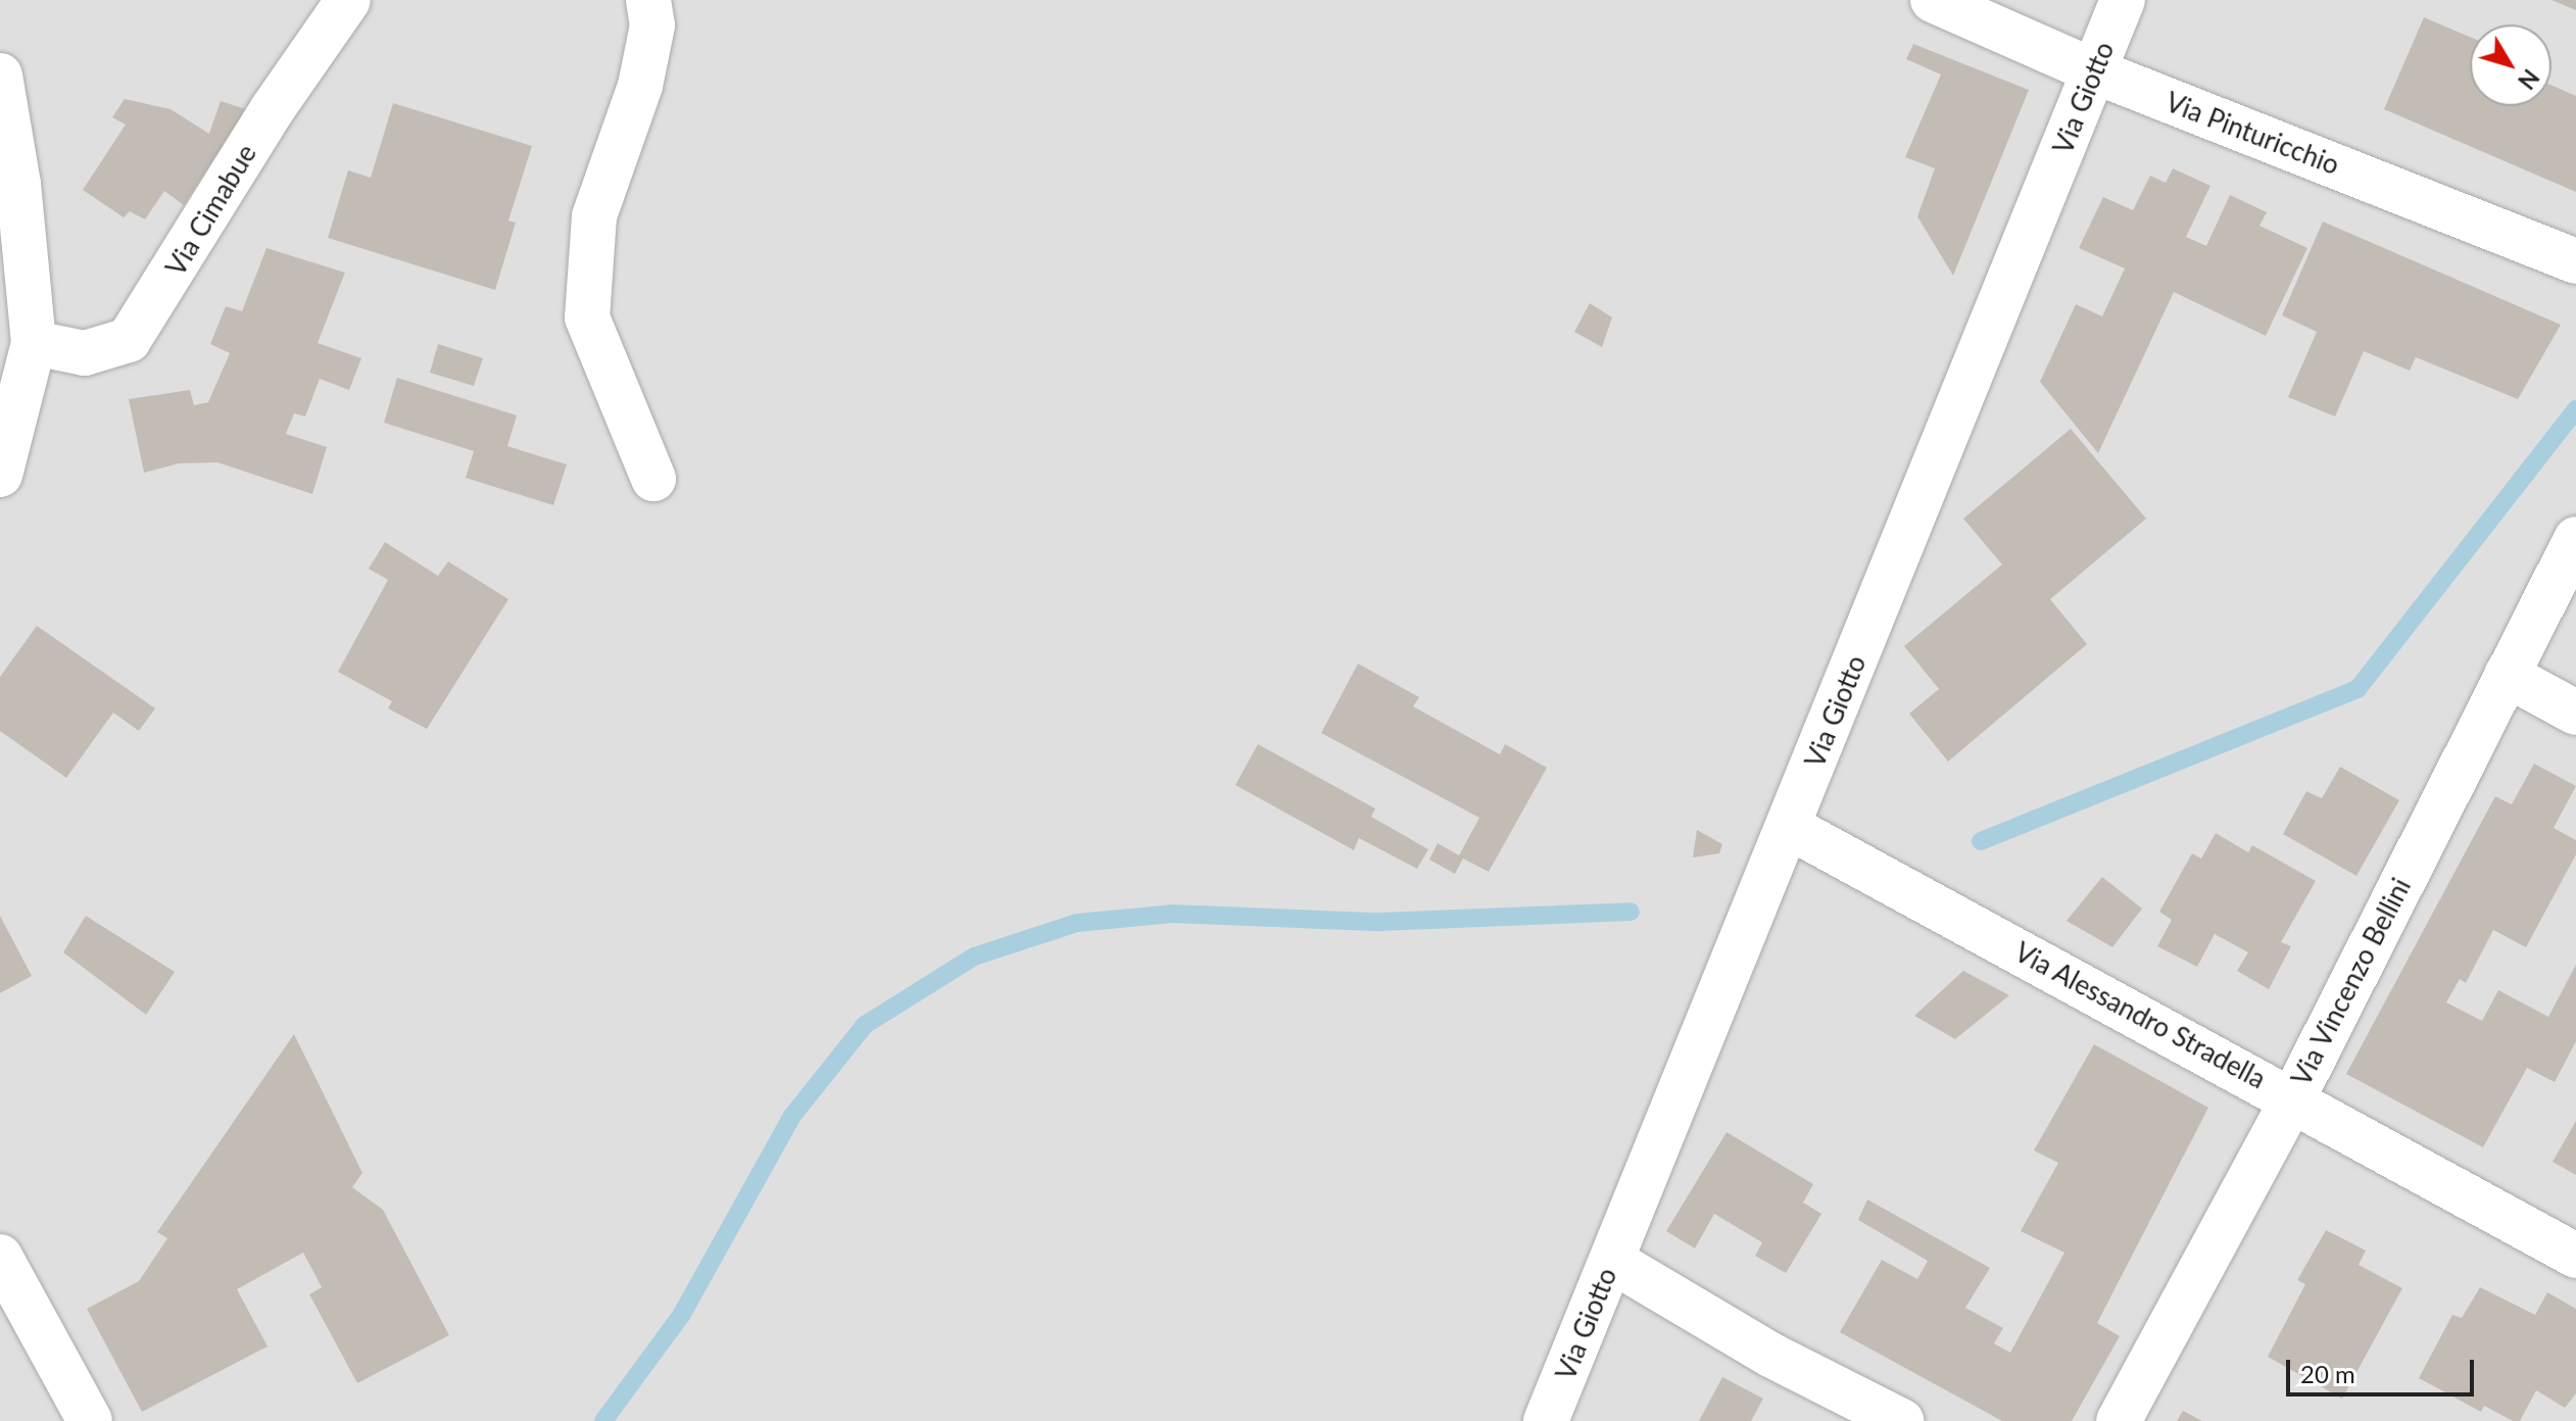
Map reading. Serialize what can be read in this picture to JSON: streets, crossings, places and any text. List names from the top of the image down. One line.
{"streets":{"street":["Via Giotto","Via Pinturicchio","Via Cimabue","Via Vincenzo Bellini","Via Alessandro Stradella"]},"crossings":[["Via Giotto","Via Pinturicchio"],["Via Giotto","Via Alessandro Stradella"],["Via Vincenzo Bellini","Via Alessandro Stradella"]],"scale_bar":"20 m","north":"bottom right"}
